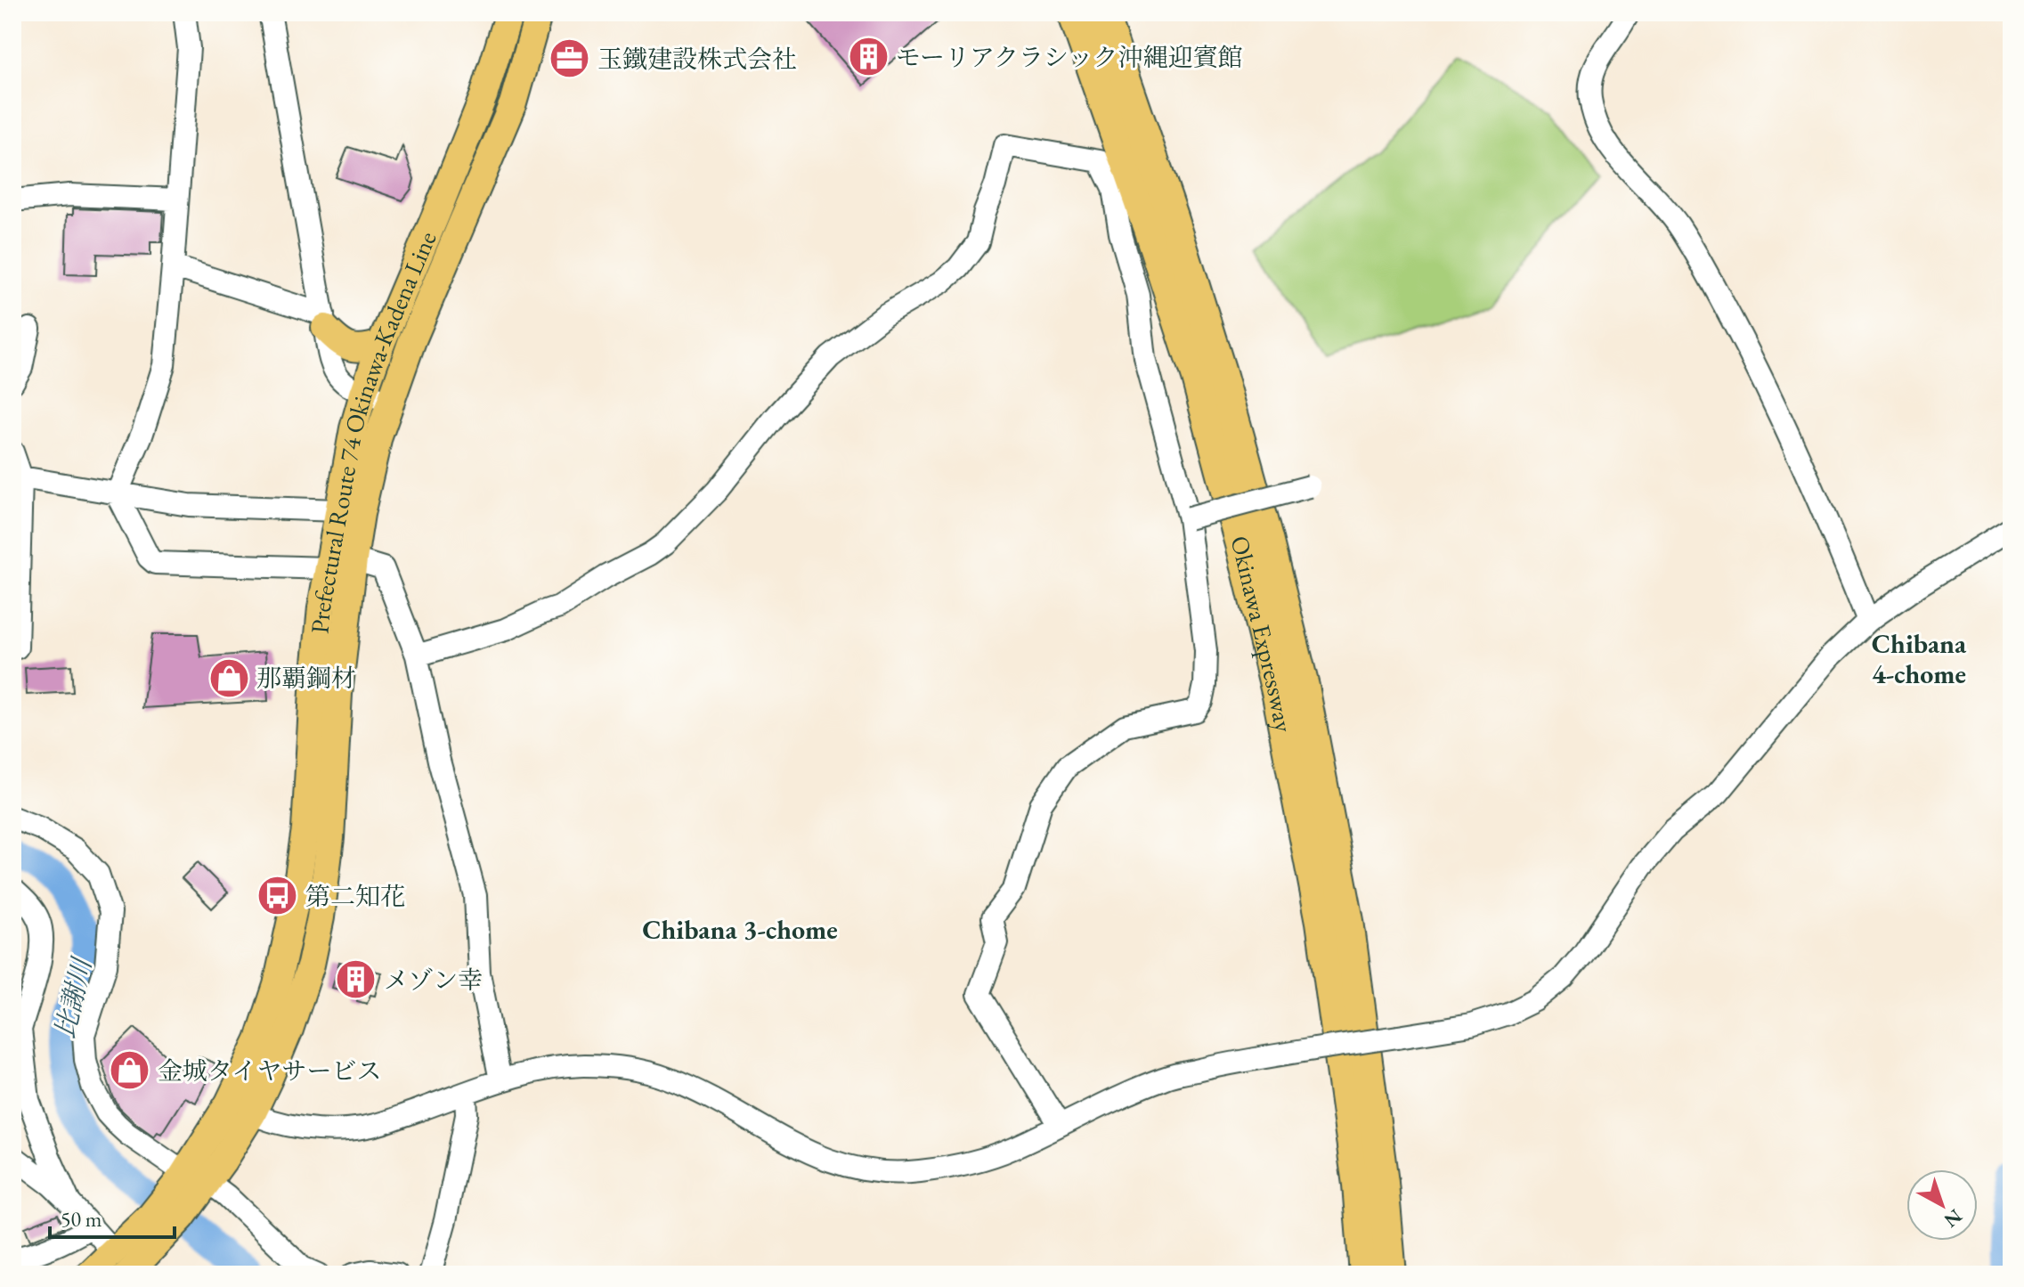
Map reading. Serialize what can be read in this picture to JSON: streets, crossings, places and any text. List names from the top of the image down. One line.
{"streets":{"highway":["Okinawa Expressway"],"main road":["Prefectural Route 74 Okinawa-Kadena Line"]},"districts":["Chibana 4-chome","Chibana 3-chome"],"water":["比謝川"],"places":{"building":["モーリアクラシック沖縄迎賓館","メゾン幸"],"office":["玉鐵建設株式会社"],"shop":["那覇鋼材","金城タイヤサービス"],"bus stop":["第二知花"]},"scale_bar":"50 m","north":"bottom right"}
